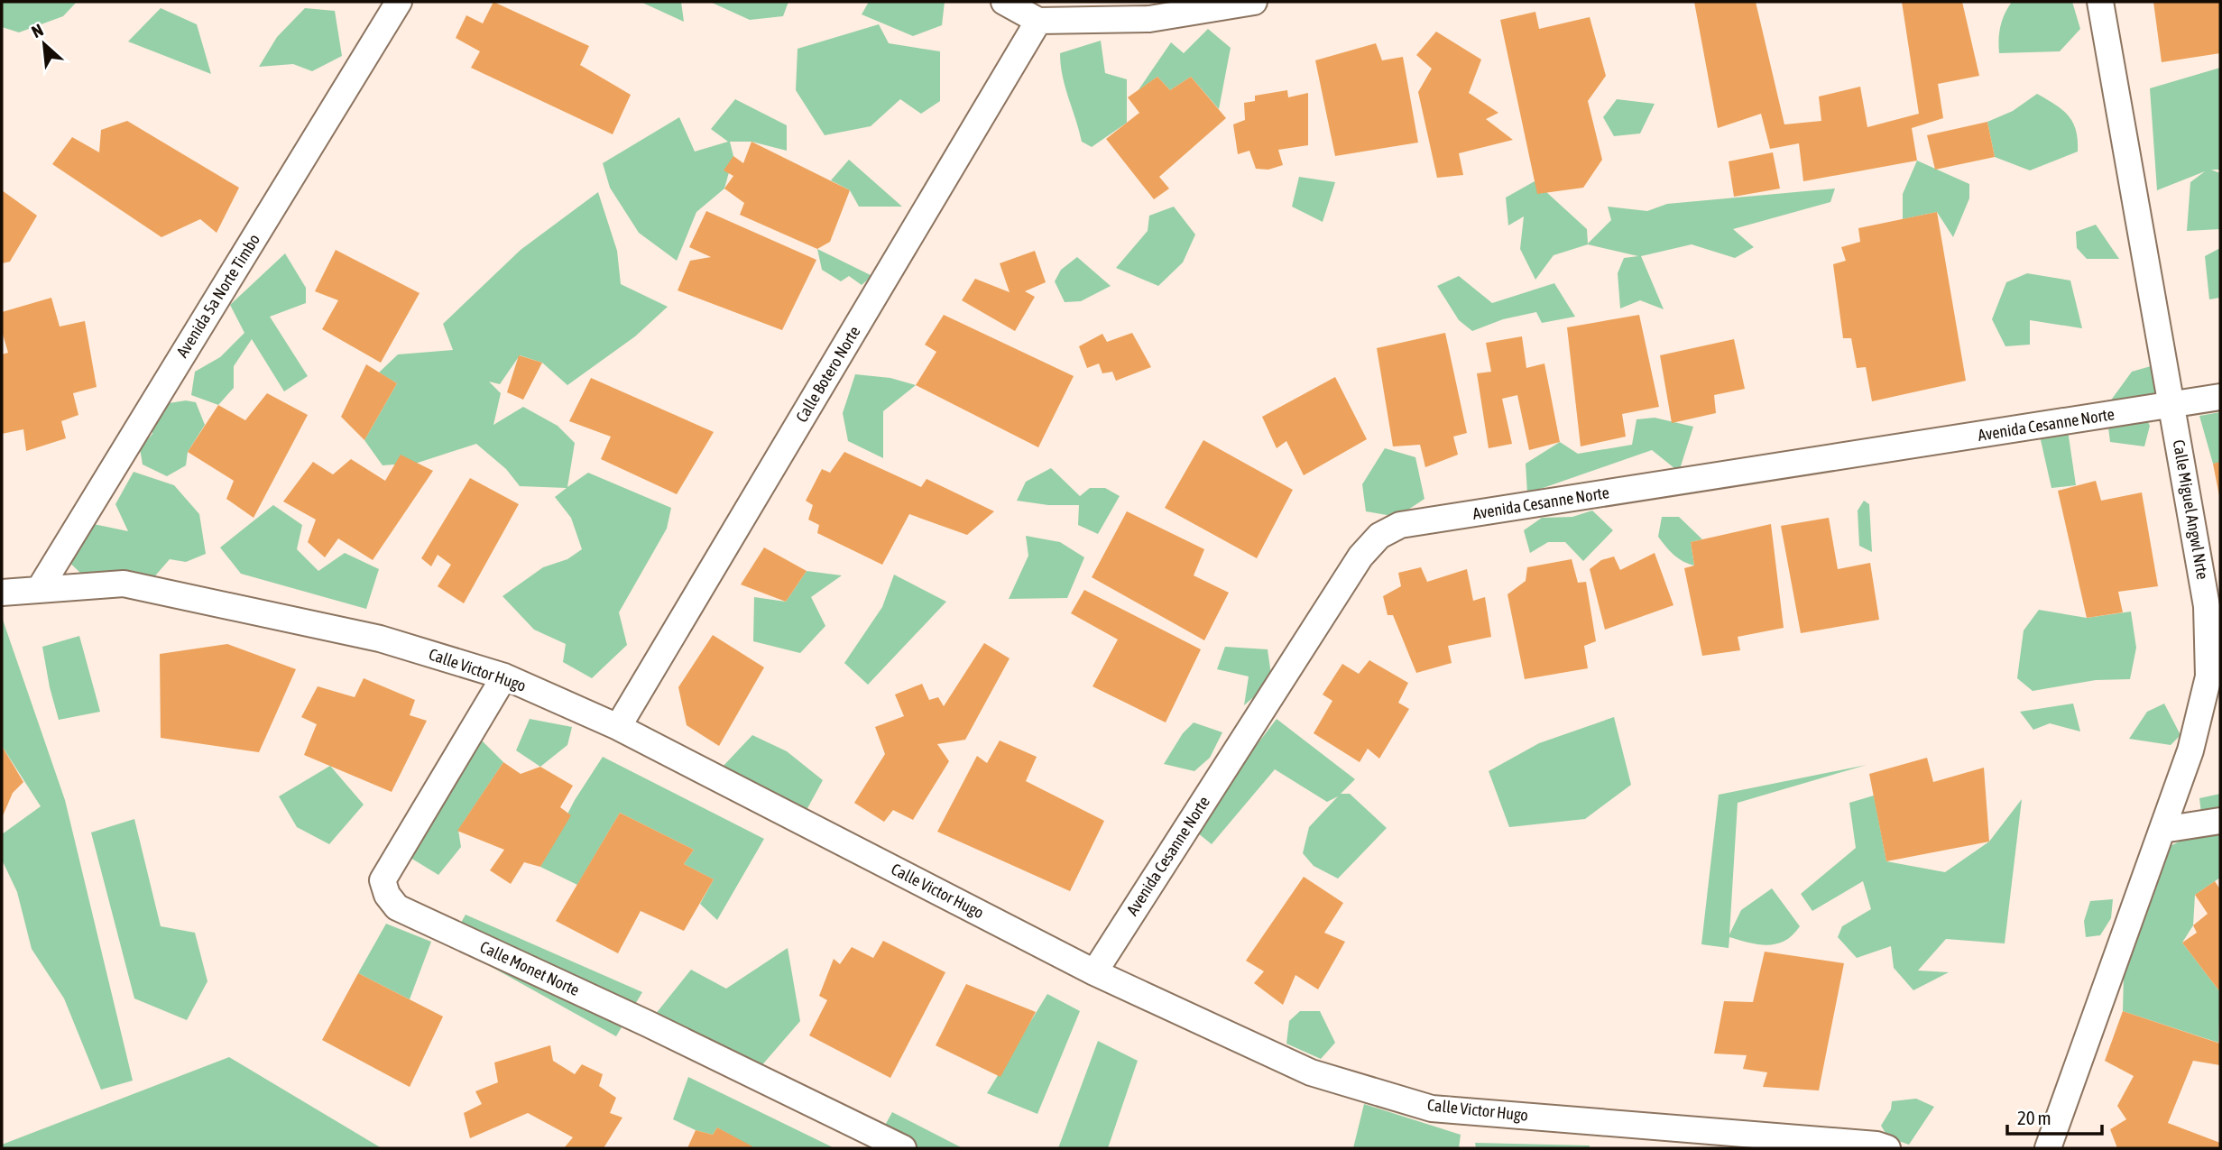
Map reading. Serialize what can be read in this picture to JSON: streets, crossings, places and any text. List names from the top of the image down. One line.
{"streets":{"street":["Avenida 5a Norte Timbo","Calle Botero Norte","Avenida Cesanne Norte","Calle Miguel Angwl Nrte","Calle Victor Hugo","Calle Monet Norte"]},"crossings":[["Avenida 5a Norte Timbo","Calle Victor Hugo"],["Calle Botero Norte","Calle Victor Hugo"],["Avenida Cesanne Norte","Calle Miguel Angwl Nrte"],["Avenida Cesanne Norte","Calle Victor Hugo"],["Calle Victor Hugo","Calle Monet Norte"]],"scale_bar":"20 m","north":"top left"}
